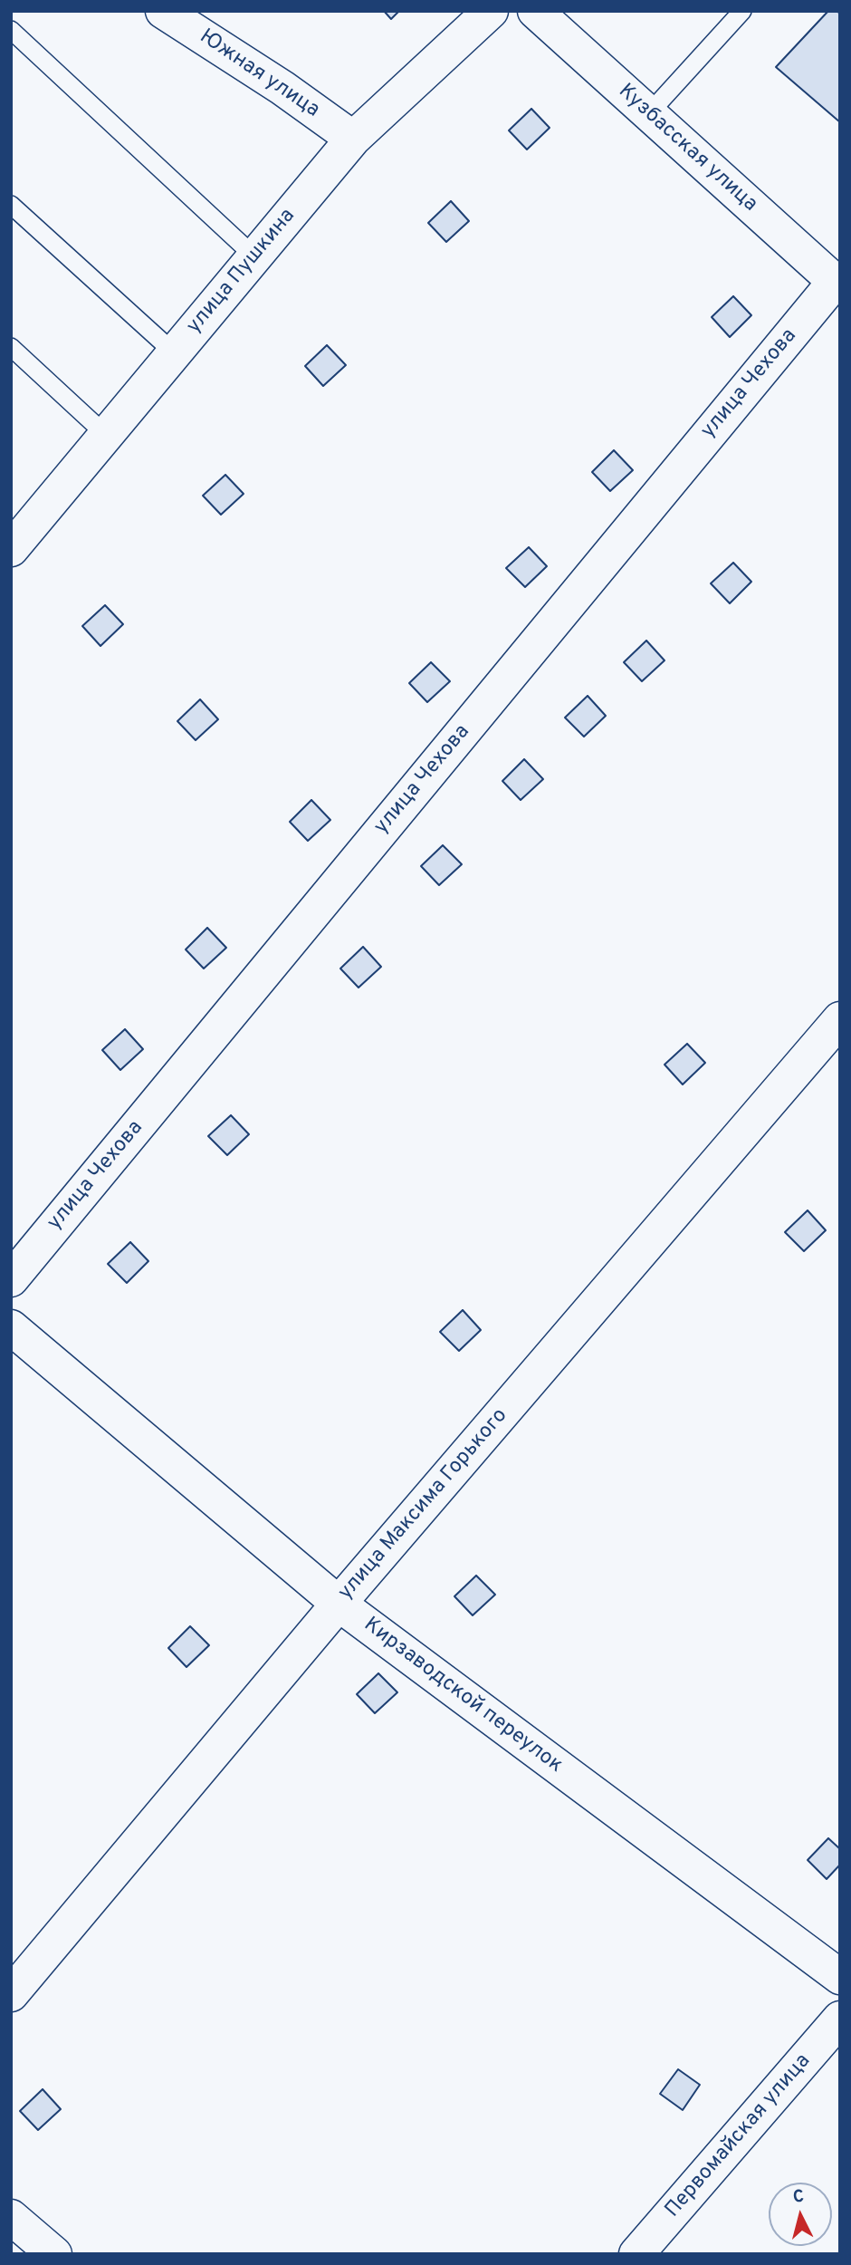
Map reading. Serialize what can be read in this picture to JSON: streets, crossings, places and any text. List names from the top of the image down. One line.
{"streets":{"street":["Южная улица","Кузбасская улица","улица Пушкина","улица Чехова","улица Максима Горького","Кирзаводской переулок","Первомайская улица"]},"crossings":[["Южная улица","улица Пушкина"],["Кузбасская улица","улица Чехова"],["улица Максима Горького","Кирзаводской переулок"]],"north":"top"}
